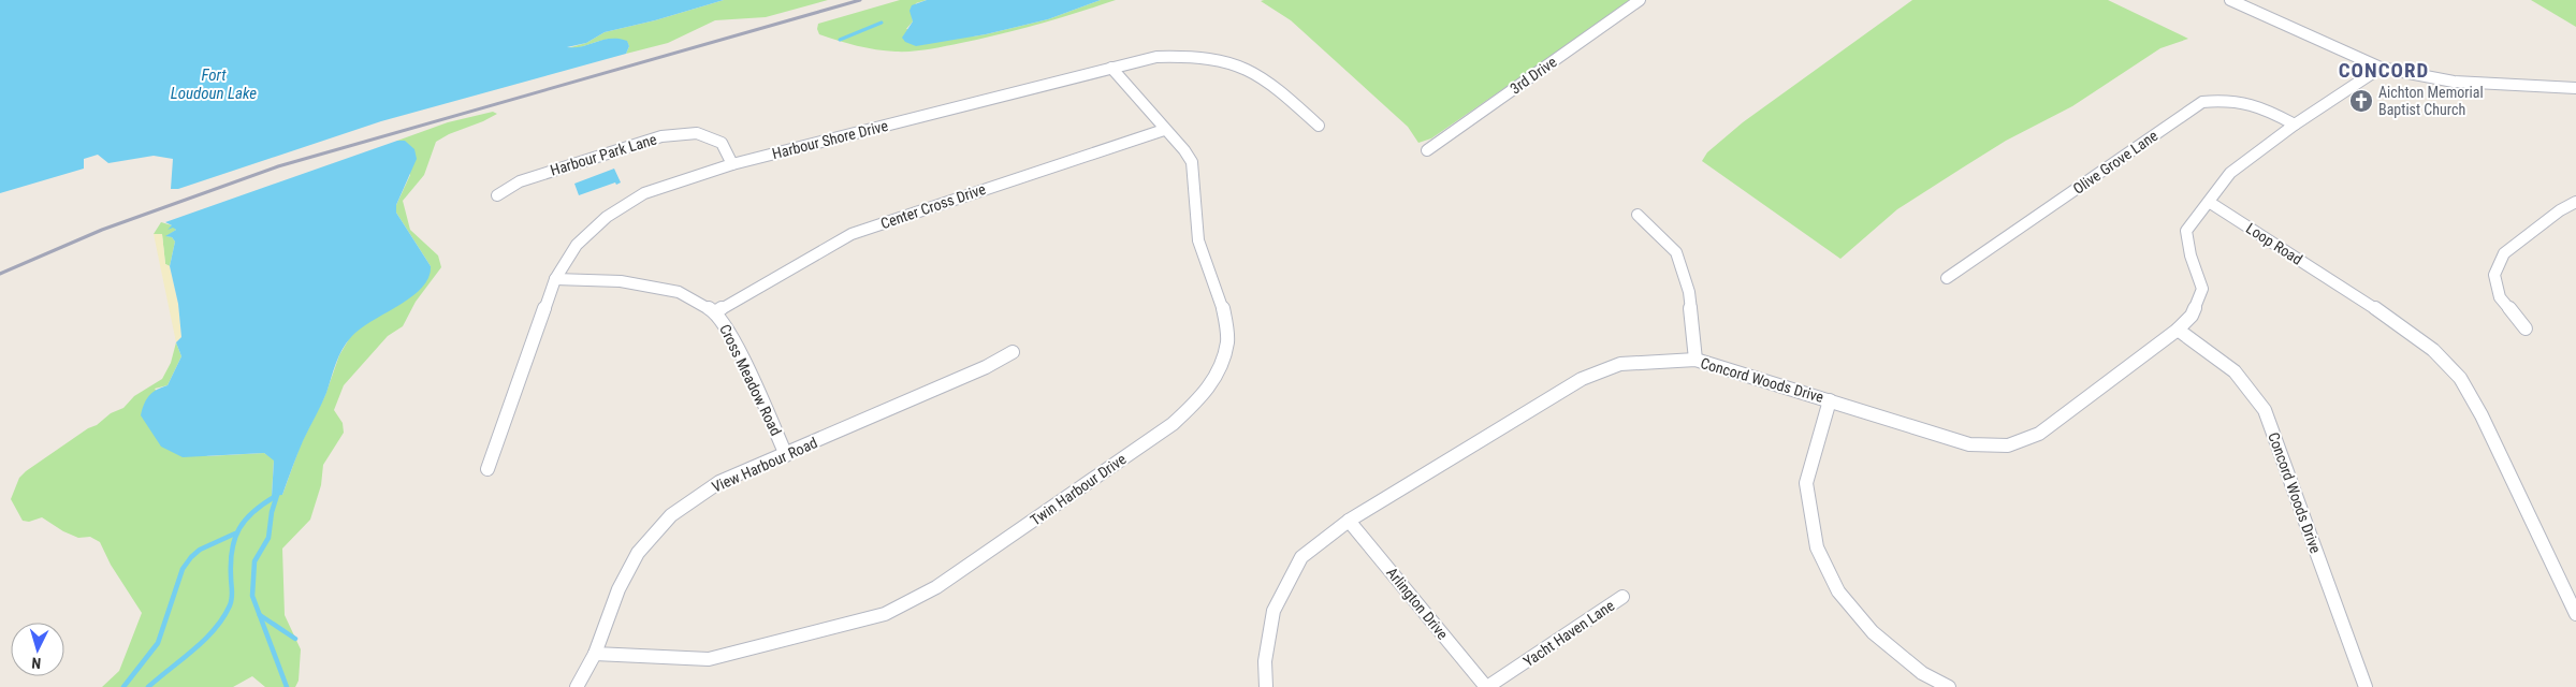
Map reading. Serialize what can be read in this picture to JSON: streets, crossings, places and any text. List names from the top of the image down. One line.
{"streets":{"street":["3rd Drive","Harbour Shore Drive","Harbour Park Lane","Olive Grove Lane","Center Cross Drive","Loop Road","Cross Meadow Road","Concord Woods Drive","View Harbour Road","Twin Harbour Drive","Arlington Drive","Yacht Haven Lane"]},"crossings":[["Harbour Shore Drive","Harbour Park Lane"],["Harbour Shore Drive","Cross Meadow Road"],["Harbour Shore Drive","Twin Harbour Drive"],["Center Cross Drive","Cross Meadow Road"],["Center Cross Drive","Twin Harbour Drive"],["Loop Road","Concord Woods Drive"],["Cross Meadow Road","View Harbour Road"],["Concord Woods Drive","Arlington Drive"],["View Harbour Road","Twin Harbour Drive"],["Arlington Drive","Yacht Haven Lane"]],"districts":["CONCORD"],"water":["Fort Loudoun Lake"],"places":{"church":["Aichton Memorial Baptist Church"]},"north":"bottom"}
